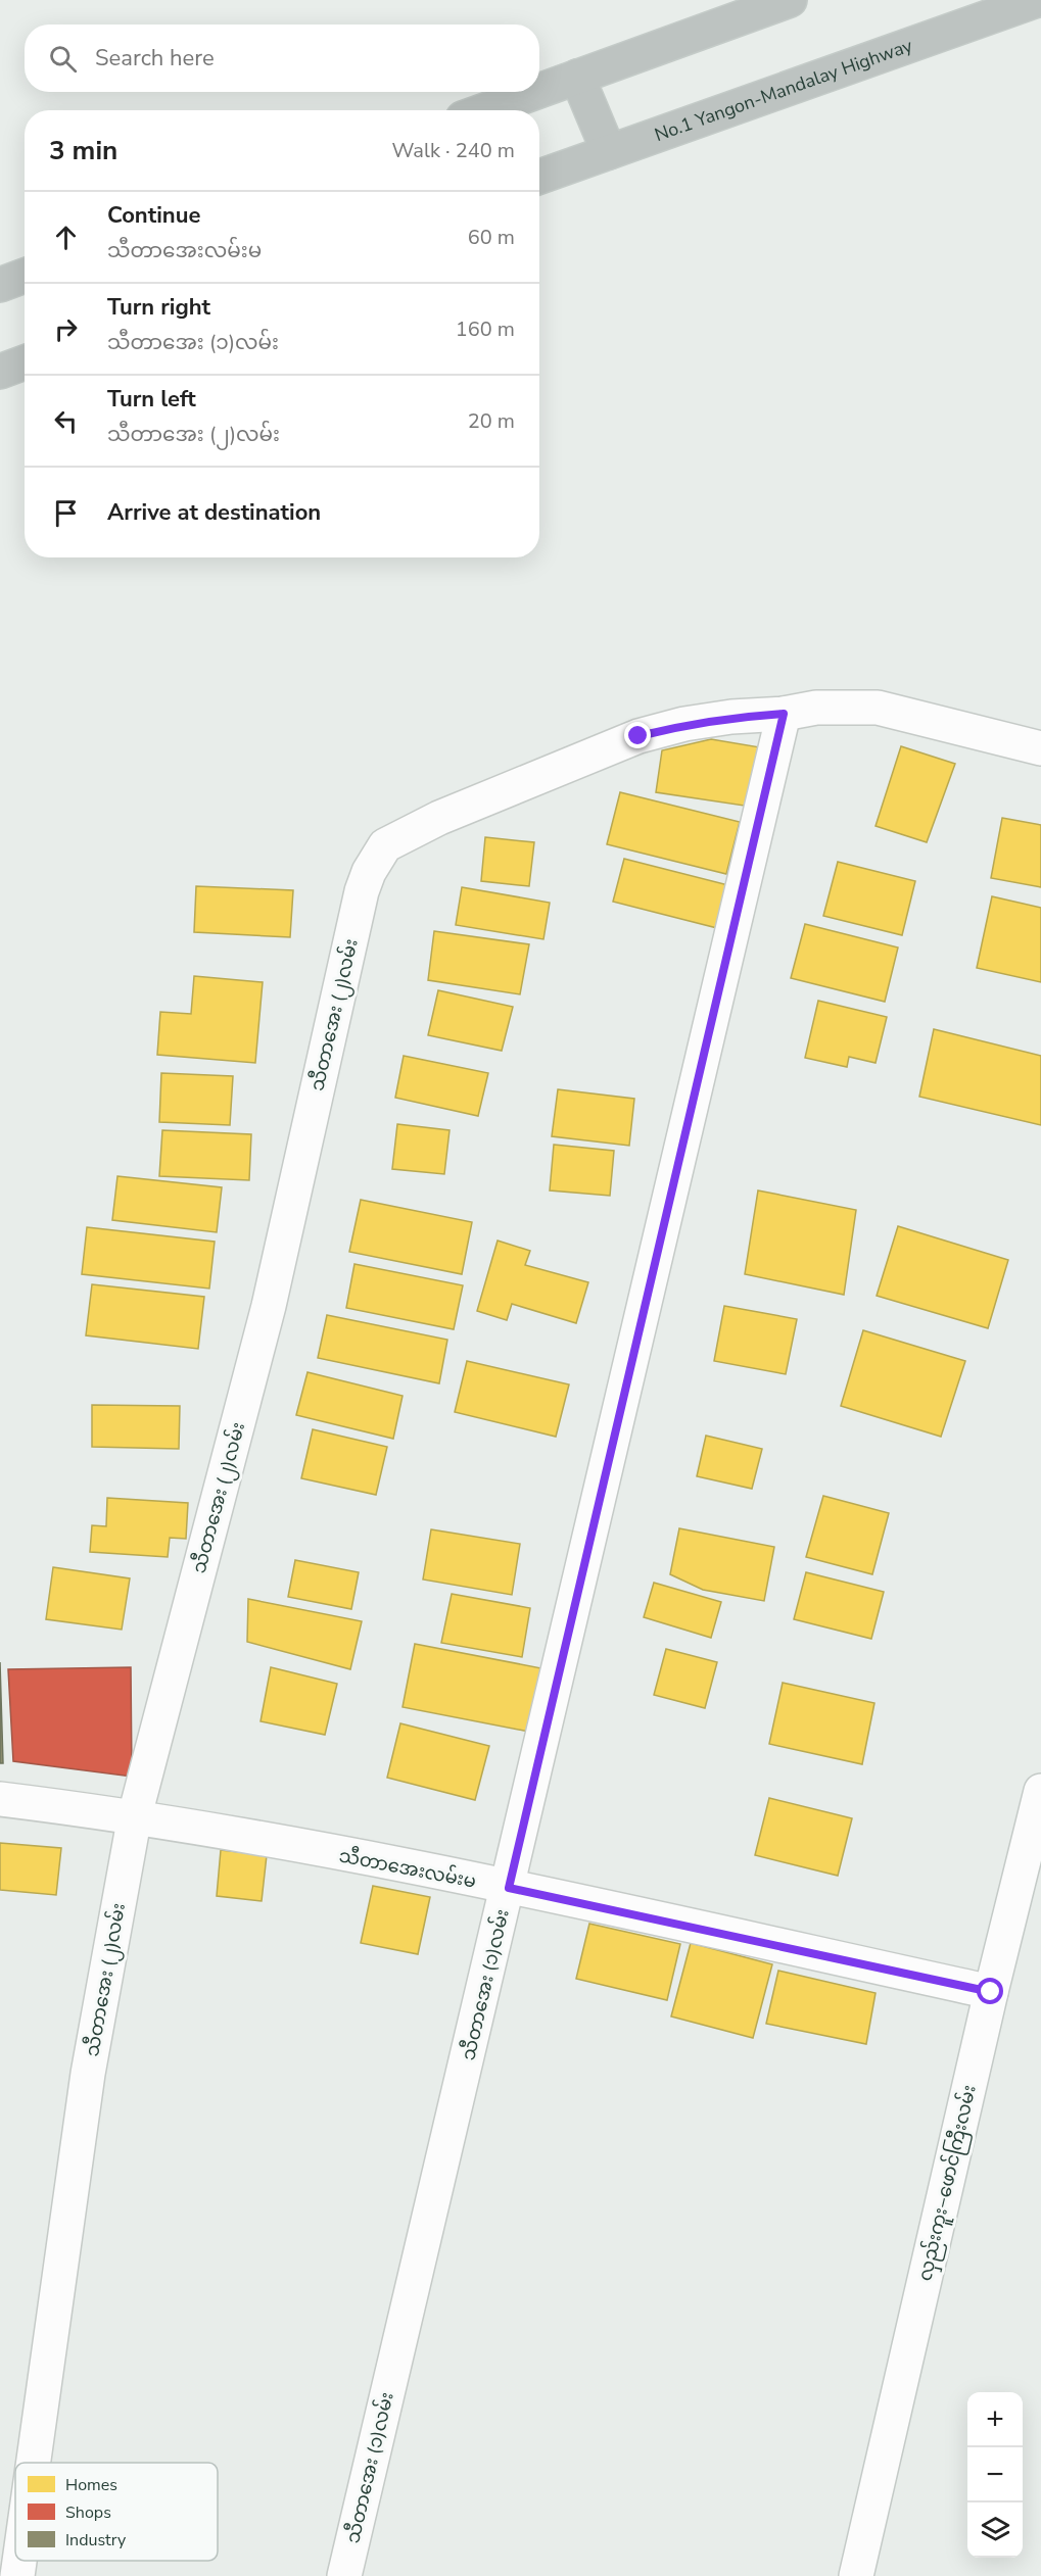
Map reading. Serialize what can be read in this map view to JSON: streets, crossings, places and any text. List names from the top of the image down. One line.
{"streets":{"highway":["No.1 Yangon-Mandalay Highway"],"street":["သီတာအေး (၂)လမ်း","သီတာအေးလမ်းမ","သီတာအေး (၁)လမ်း","လှည်းကူး−ဖောင်ကြီးလမ်း"]},"crossings":[["သီတာအေး (၂)လမ်း","သီတာအေးလမ်းမ"],["သီတာအေး (၂)လမ်း","သီတာအေး (၁)လမ်း"],["သီတာအေးလမ်းမ","သီတာအေး (၁)လမ်း"],["သီတာအေးလမ်းမ","လှည်းကူး−ဖောင်ကြီးလမ်း"]],"legend":["Homes","Shops","Industry"],"page":{"search":"Search here","heading":["3 min","Walk · 240 m"],"list":[["Continue","သီတာအေးလမ်းမ","60 m"],["Turn right","သီတာအေး (၁)လမ်း","160 m"],["Turn left","သီတာအေး (၂)လမ်း","20 m"],"Arrive at destination"],"map_buttons":["+","−"]}}
